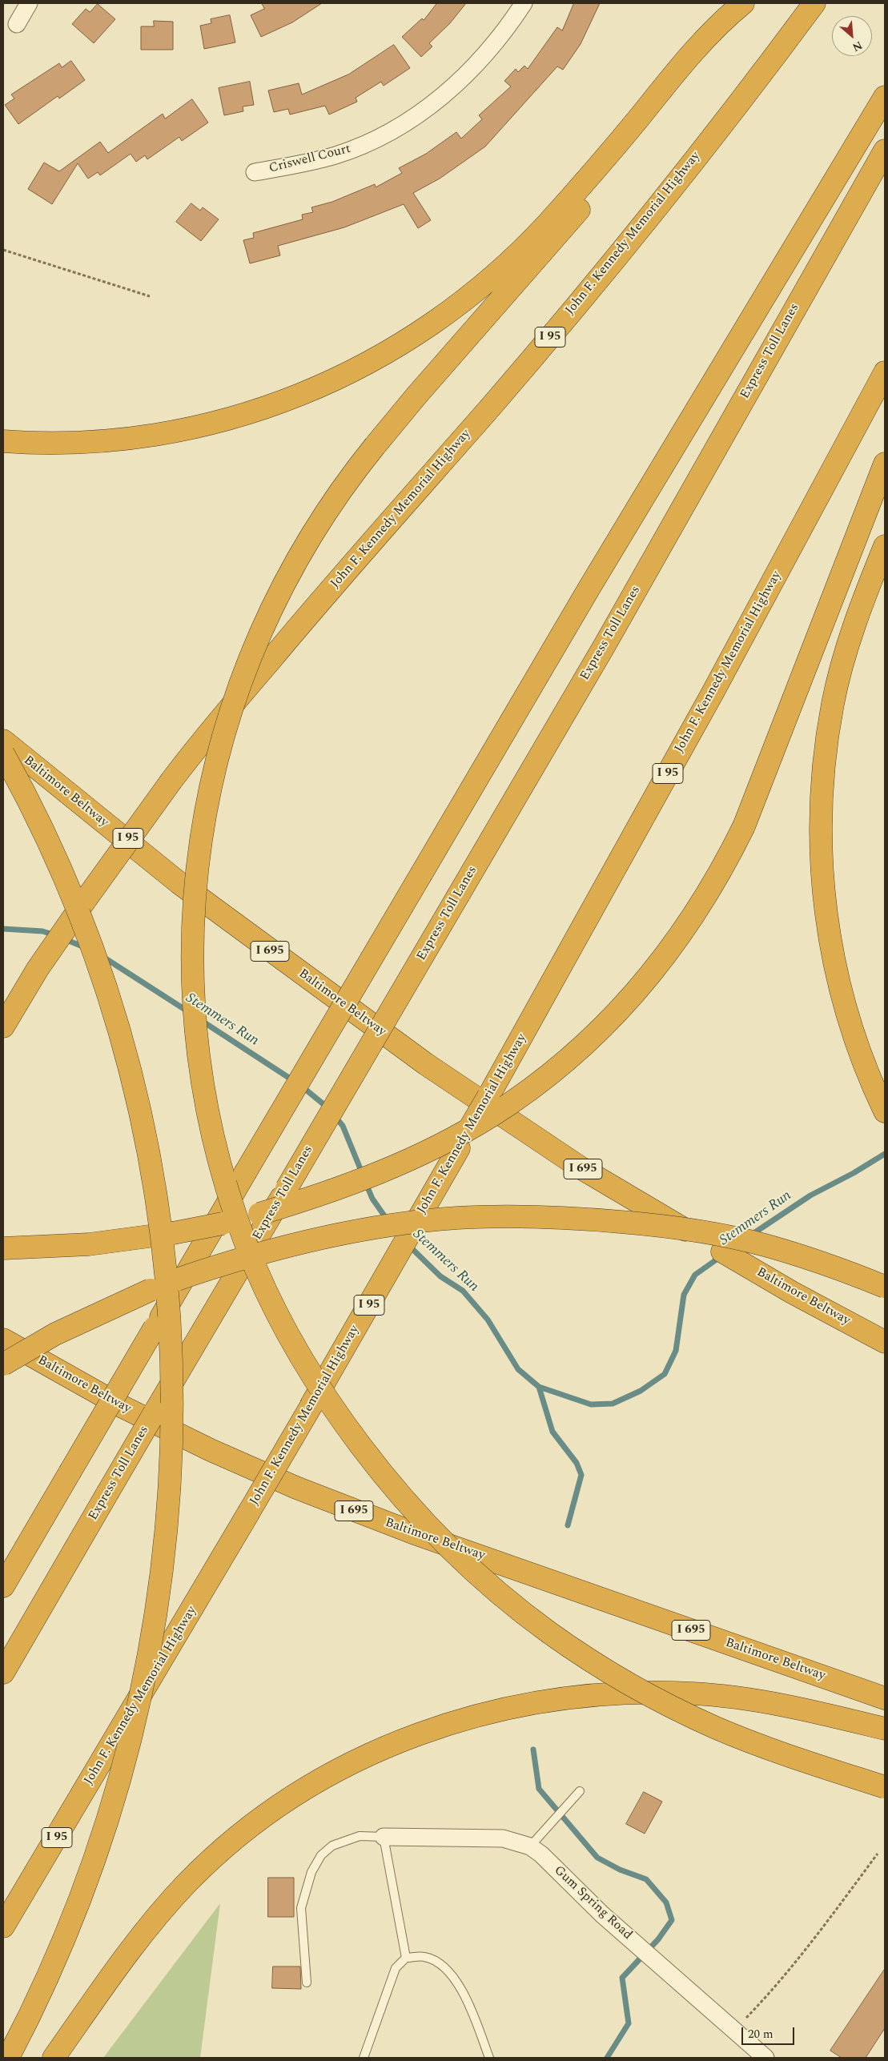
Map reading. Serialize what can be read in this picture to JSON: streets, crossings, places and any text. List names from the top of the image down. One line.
{"streets":{"highway":["John F. Kennedy Memorial Highway","I 95","Express Toll Lanes","Baltimore Beltway","I 695"],"street":["Criswell Court","Gum Spring Road"]},"water":["Stemmers Run"],"scale_bar":"20 m","north":"bottom right"}
